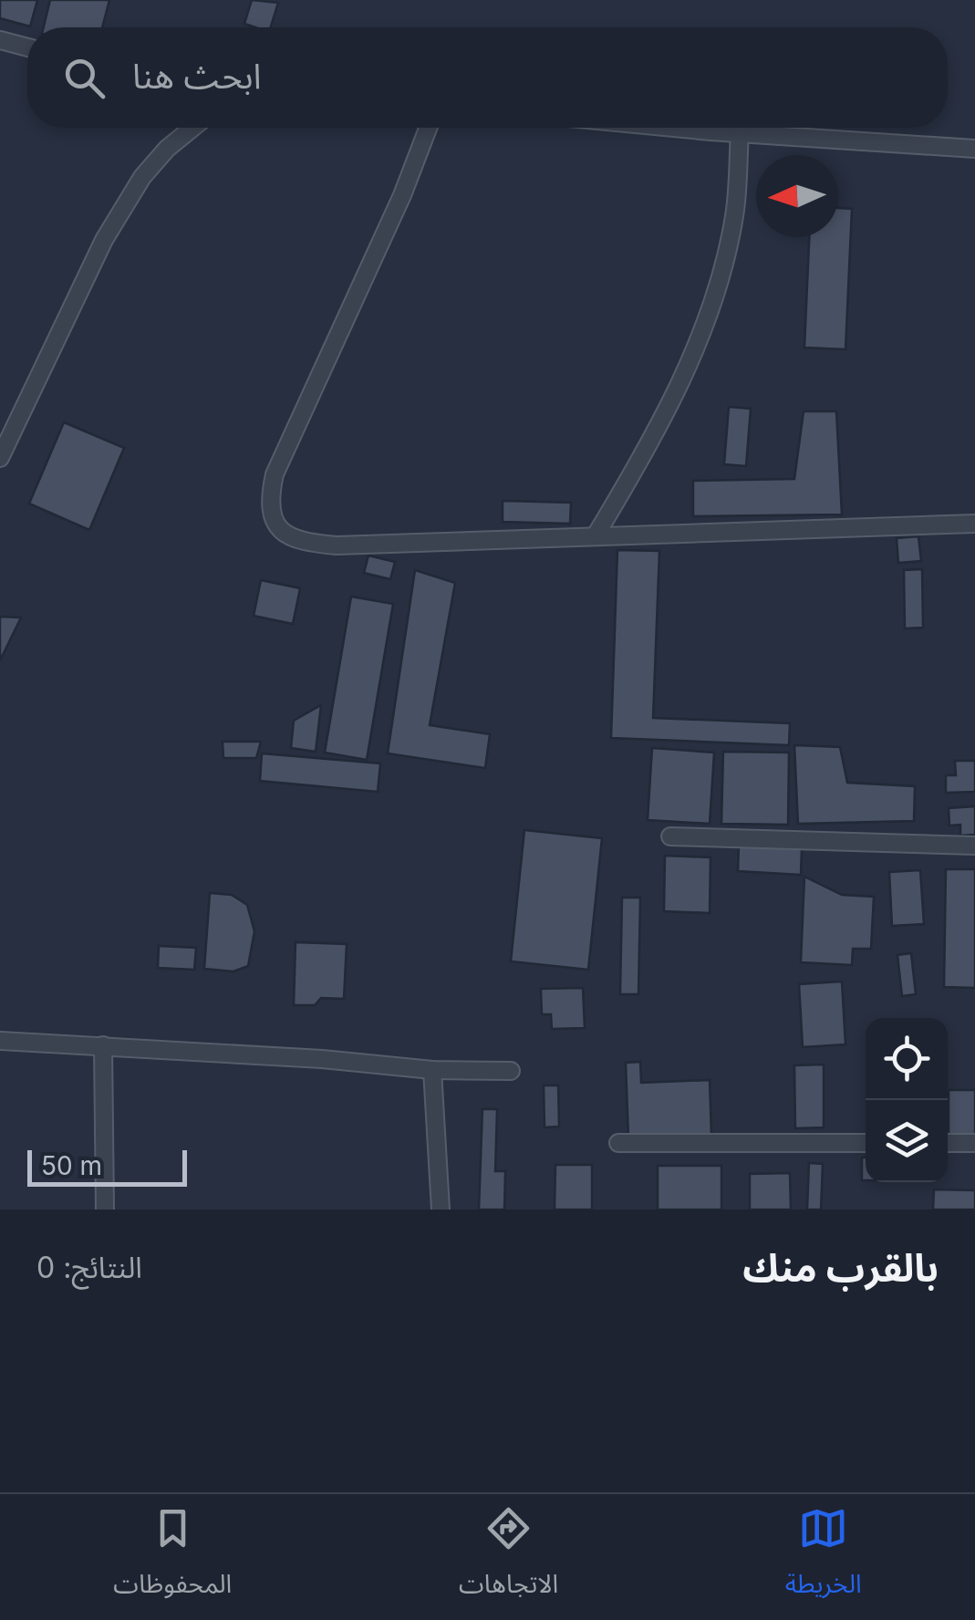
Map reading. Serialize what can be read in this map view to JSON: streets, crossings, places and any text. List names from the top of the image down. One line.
{"scale_bar":"50 m","north":"left","page":{"search":"ابحث هنا","scale":"50 m","heading":["بالقرب منك","النتائج: 0"],"nav":["الخريطة","الاتجاهات","المحفوظات"]}}
